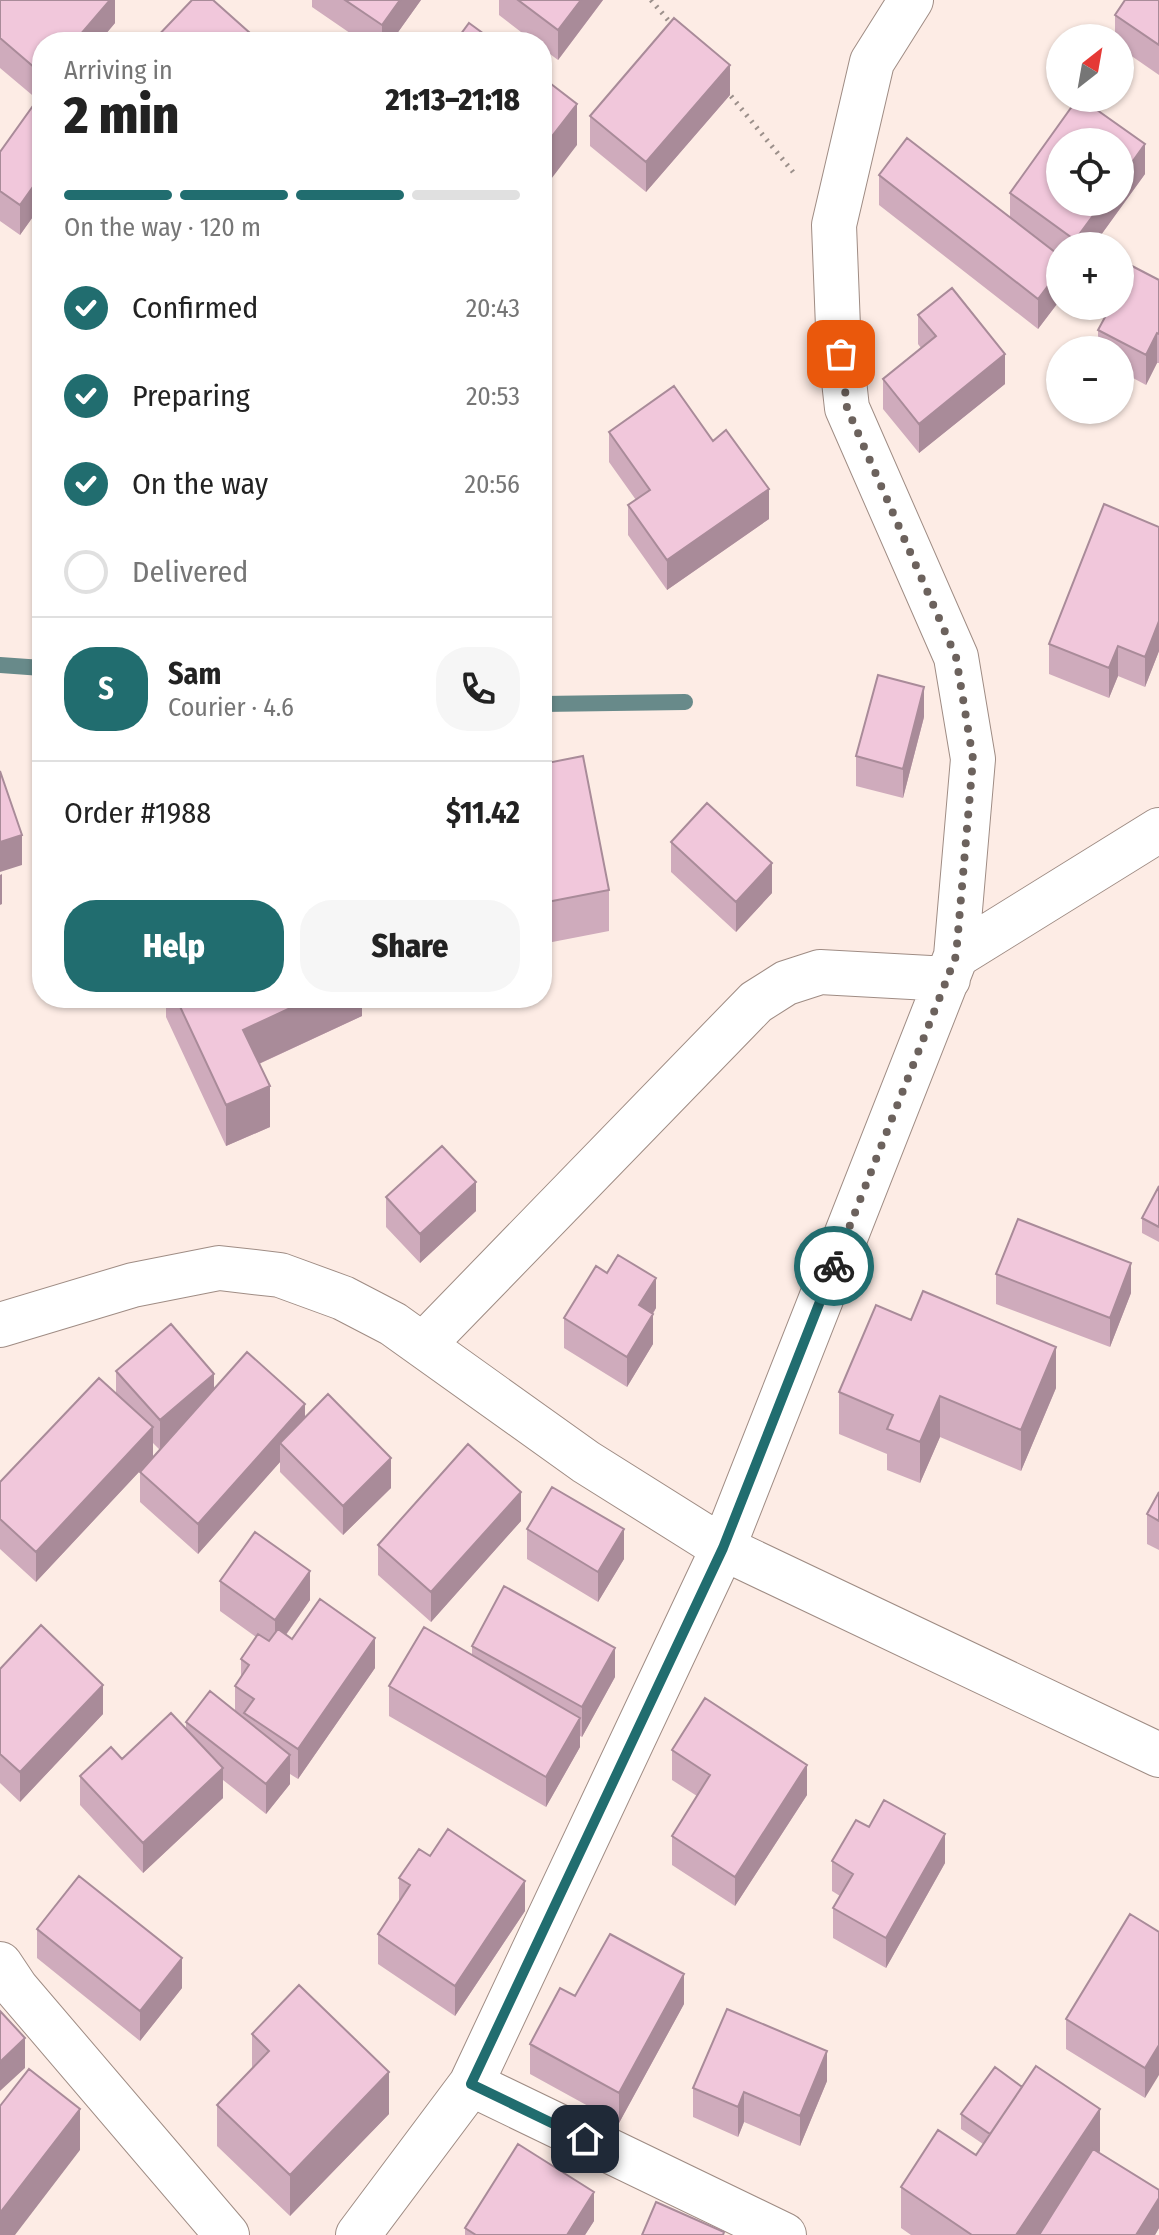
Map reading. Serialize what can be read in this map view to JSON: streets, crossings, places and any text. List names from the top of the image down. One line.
{"north":"top right","page":{"map_buttons":["+","−"],"heading":["2 min","Arriving in","21:13–21:18"],"panel":["Sam","Courier · 4.6","Order #1988","$11.42"],"bar":"On the way · 120 m","list":[["Confirmed","20:43"],["Preparing","20:53"],["On the way","20:56"],"Delivered"],"round":"S","buttons":["Help","Share"]}}
